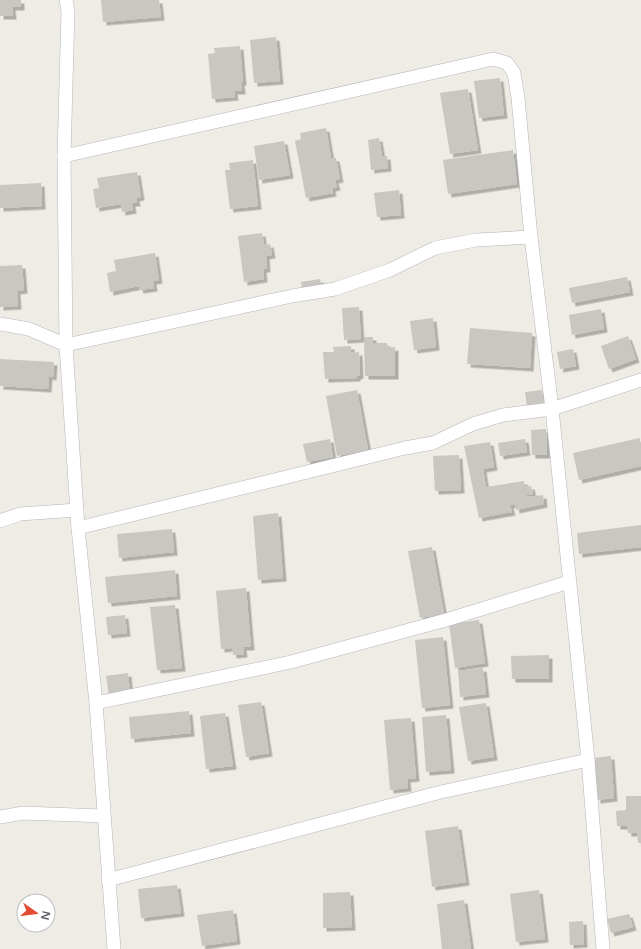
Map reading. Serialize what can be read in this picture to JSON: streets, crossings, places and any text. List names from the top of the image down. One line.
{"north":"right"}
